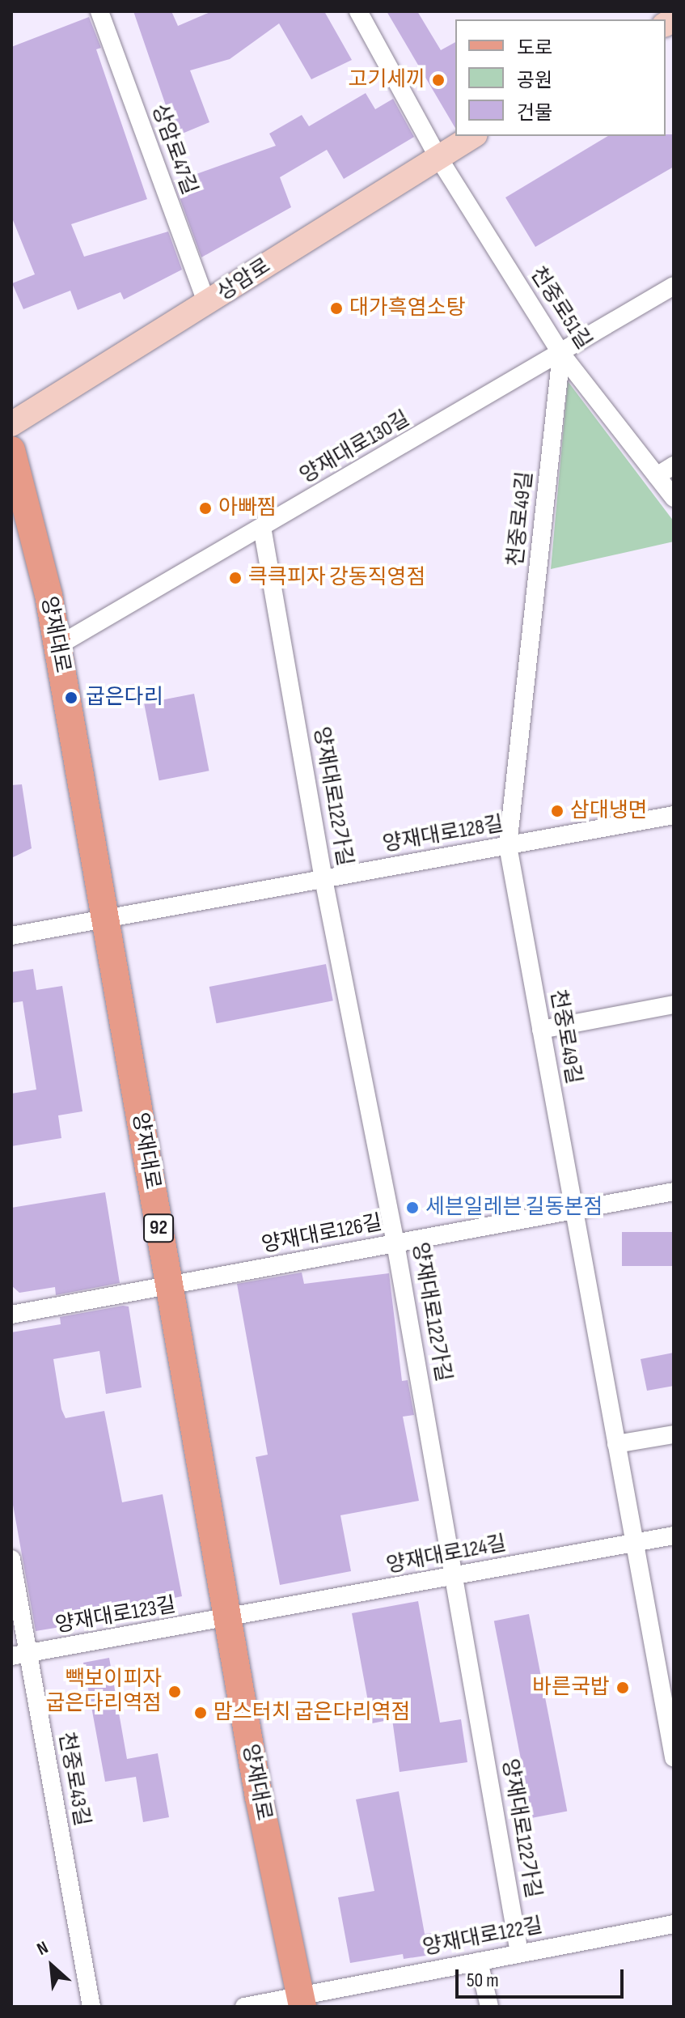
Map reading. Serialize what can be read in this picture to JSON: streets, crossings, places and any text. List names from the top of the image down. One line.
{"streets":{"main road":["양재대로","92"],"street":["상암로47길","상암로","천중로51길","양재대로130길","천중로49길","양재대로122가길","양재대로128길","양재대로126길","양재대로124길","양재대로123길","천중로43길","양재대로122길"]},"crossings":[["상암로47길","상암로"],["상암로","천중로51길"],["천중로51길","양재대로130길"],["천중로51길","천중로49길"],["양재대로130길","천중로49길"],["양재대로130길","양재대로"],["양재대로130길","양재대로122가길"],["천중로49길","양재대로128길"],["천중로49길","양재대로126길"],["천중로49길","양재대로124길"],["양재대로","양재대로128길"],["양재대로","양재대로126길"],["양재대로","양재대로124길"],["양재대로","양재대로123길"],["양재대로","양재대로122길"],["양재대로122가길","양재대로128길"],["양재대로122가길","양재대로126길"],["양재대로122가길","양재대로124길"],["양재대로122가길","양재대로122길"],["양재대로124길","양재대로123길"],["양재대로123길","천중로43길"]],"places":["고기세끼","대가흑염소탕","아빠찜","큭큭피자 강동직영점","굽은다리","삼대냉면","세븐일레븐 길동본점","바른국밥","빽보이피자 굽은다리역점","맘스터치 굽은다리역점"],"legend":["도로","공원","건물"],"scale_bar":"50 m","north":"top left"}
